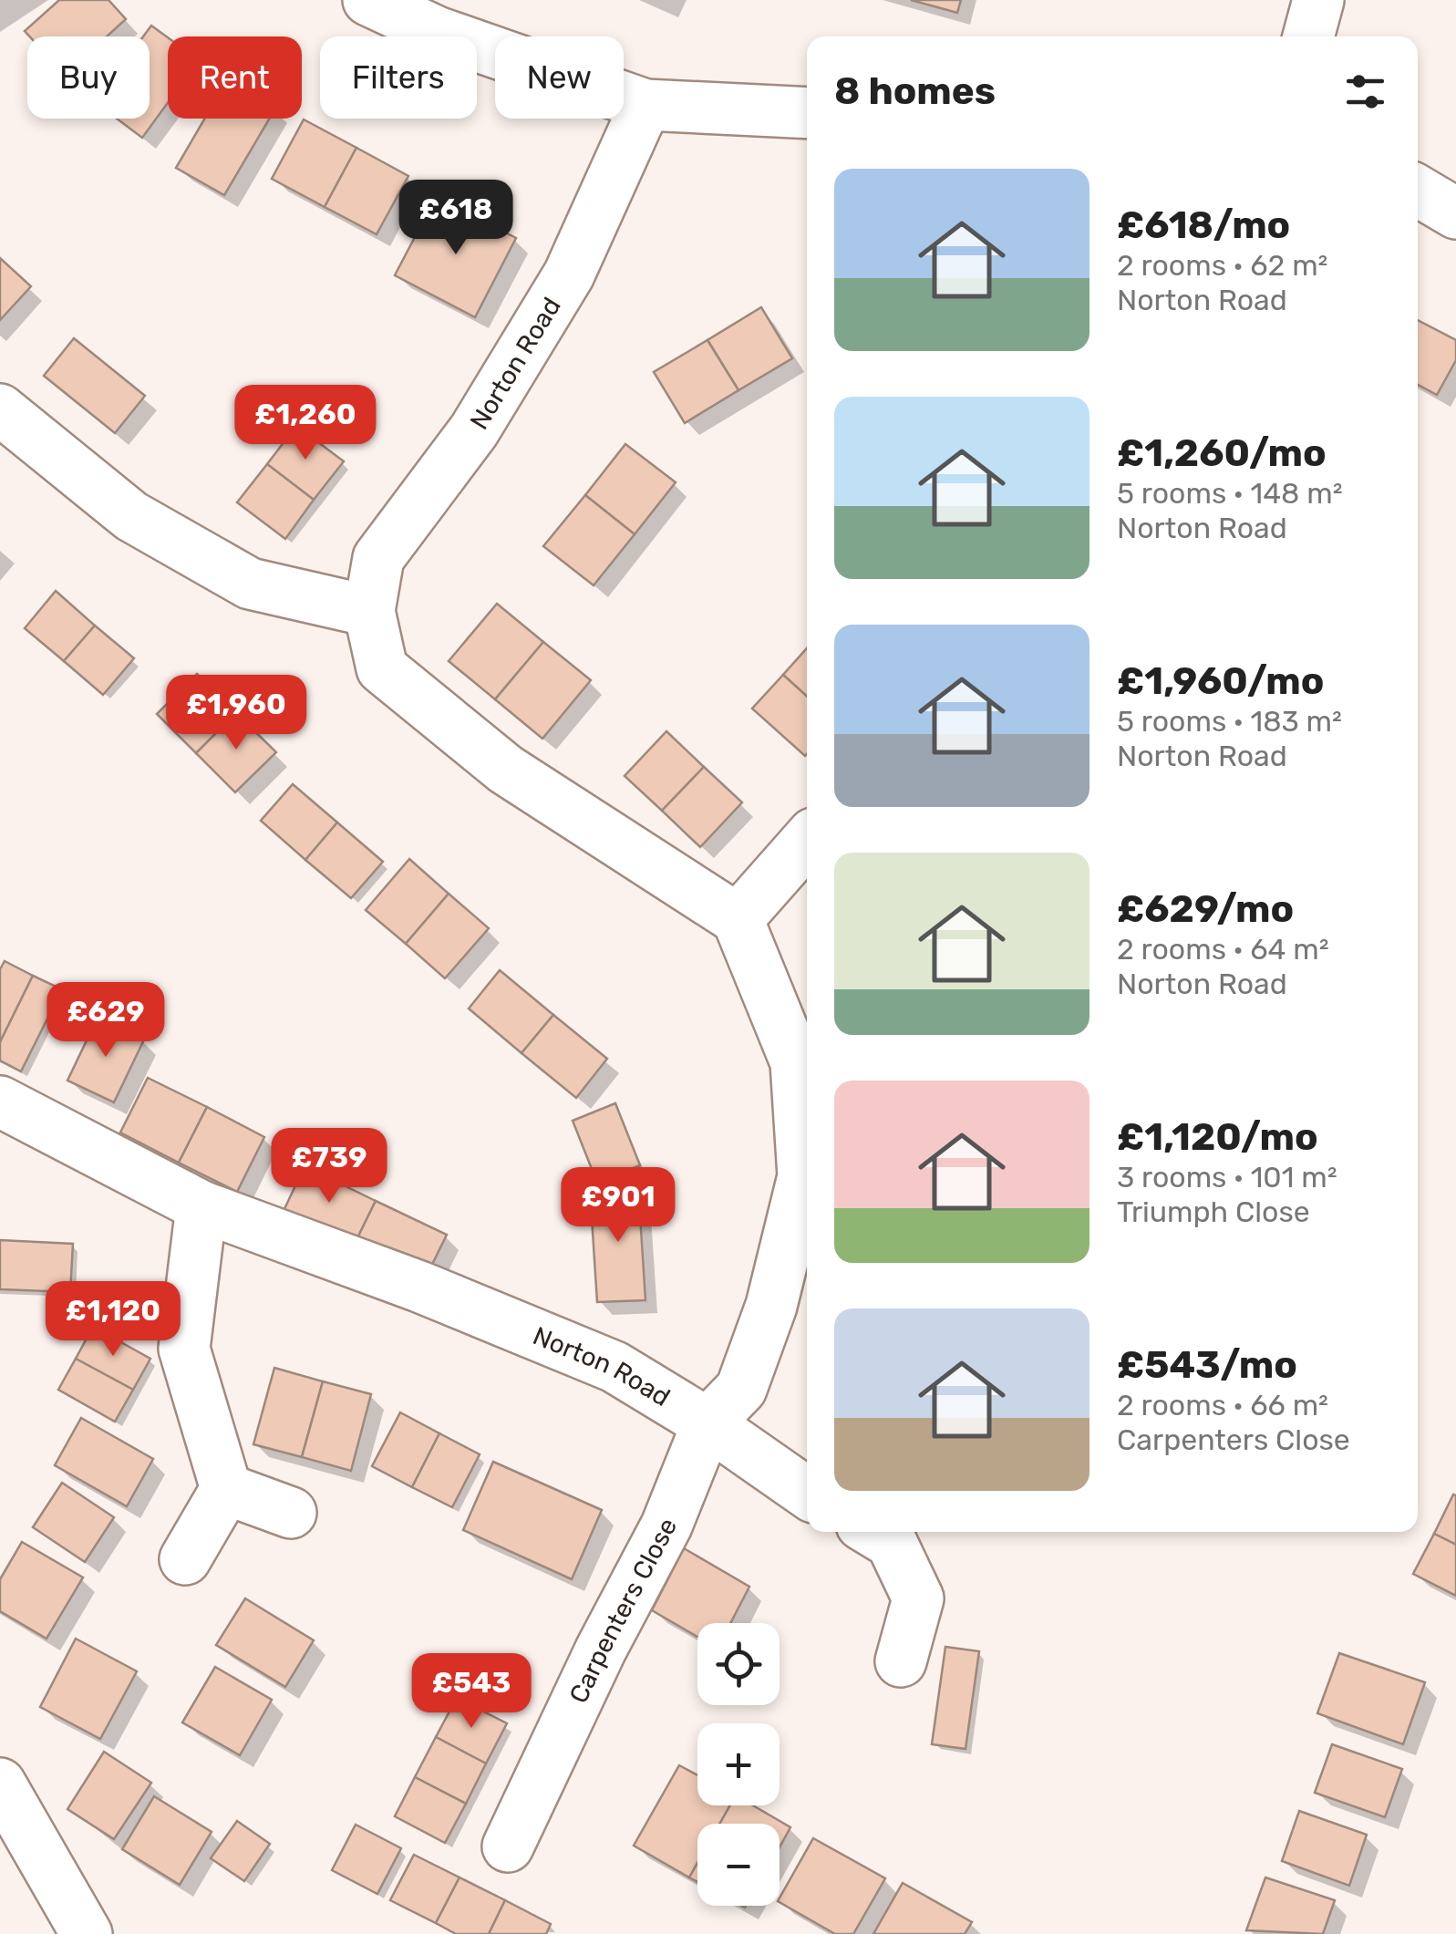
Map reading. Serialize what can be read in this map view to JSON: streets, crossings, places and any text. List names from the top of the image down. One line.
{"streets":{"street":["Norton Road","Carpenters Close"]},"crossings":[["Norton Road","Carpenters Close"]],"page":{"chip":["Buy","Rent","Filters","New"],"heading":"8 homes","list":[{"name":"£618/mo","note":"2 rooms · 62 m² · Norton Road"},{"name":"£1,260/mo","note":"5 rooms · 148 m² · Norton Road"},{"name":"£1,960/mo","note":"5 rooms · 183 m² · Norton Road"},{"name":"£629/mo","note":"2 rooms · 64 m² · Norton Road"},{"name":"£1,120/mo","note":"3 rooms · 101 m² · Triumph Close"},{"name":"£543/mo","note":"2 rooms · 66 m² · Carpenters Close"}],"price":["£618","£1,260","£1,960","£629","£739","£901","£1,120","£543"],"map_buttons":["+","−"]}}
